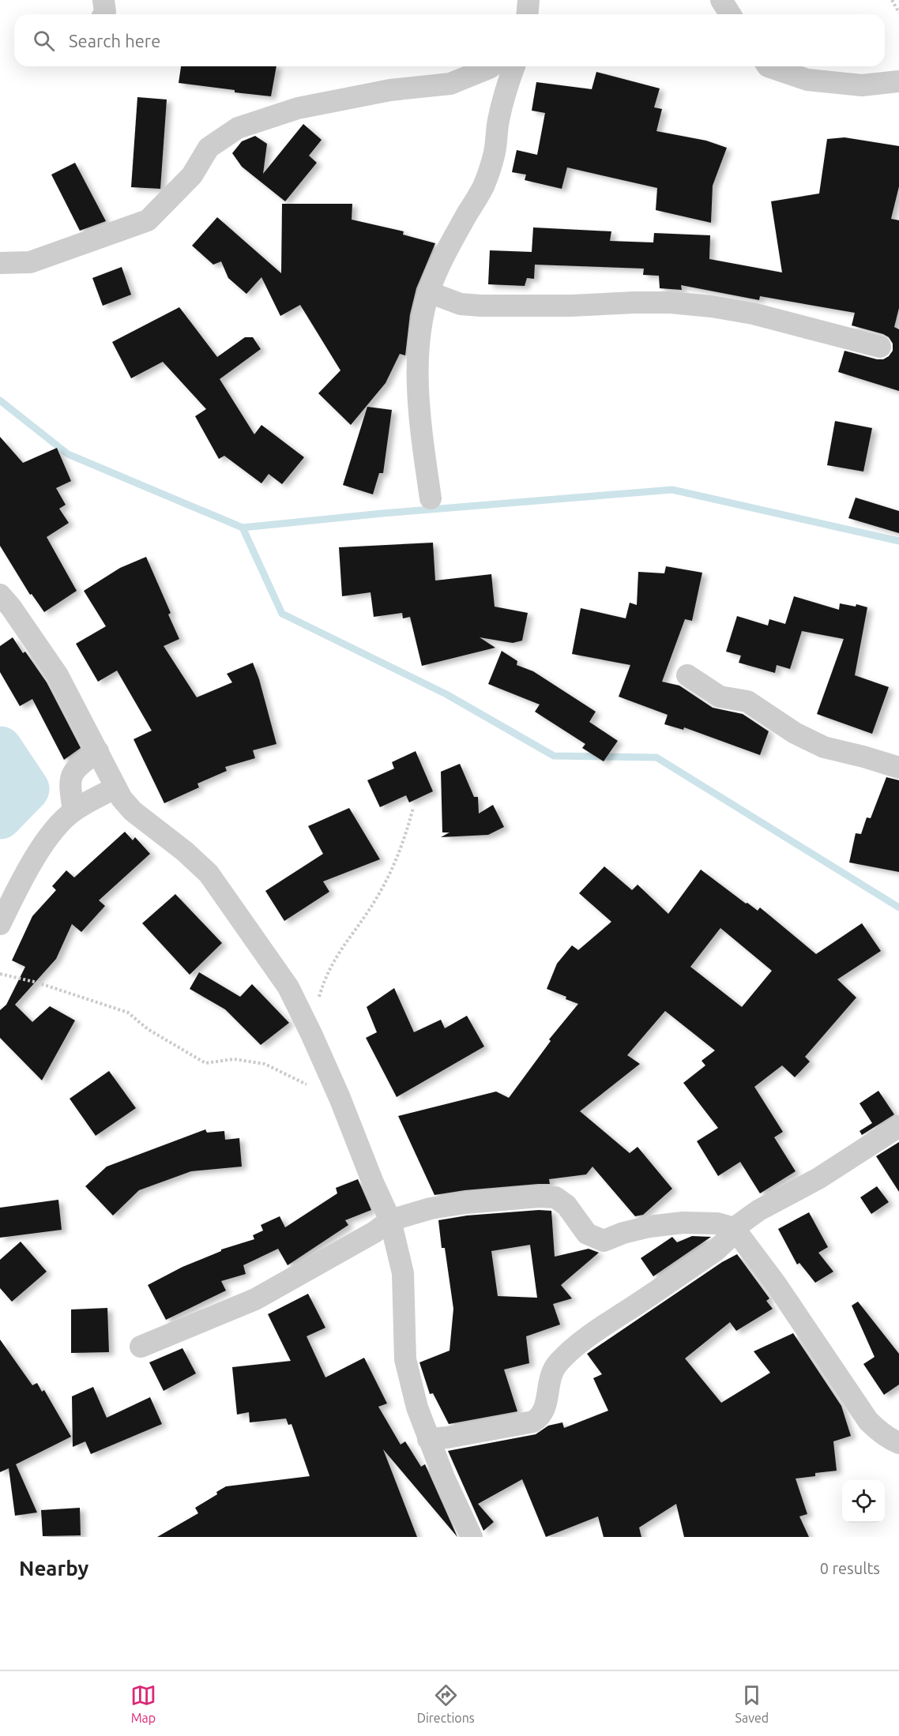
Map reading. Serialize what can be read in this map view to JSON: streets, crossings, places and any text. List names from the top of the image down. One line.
{"page":{"search":"Search here","heading":["Nearby","0 results"],"nav":["Map","Directions","Saved"]}}
